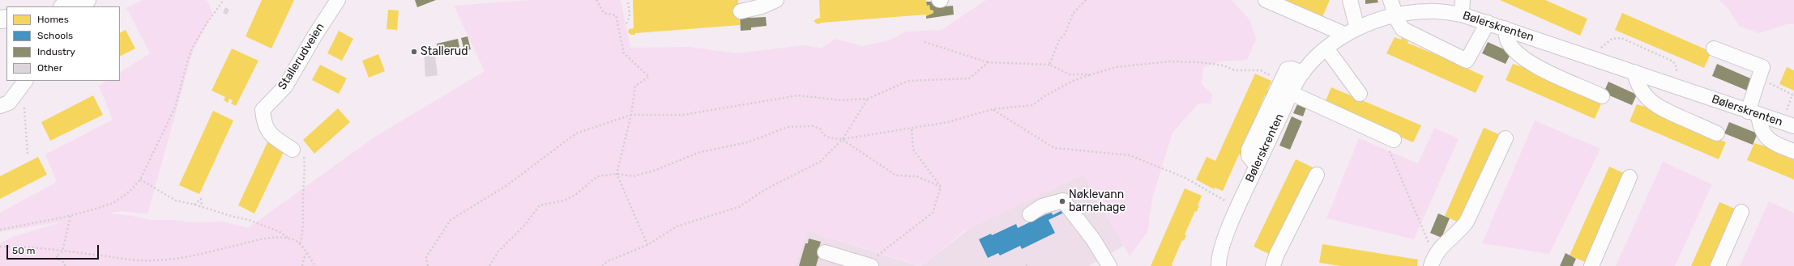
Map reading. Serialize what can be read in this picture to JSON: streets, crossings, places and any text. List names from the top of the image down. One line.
{"streets":{"street":["Bølerskrenten","Stallerudveien"]},"places":["Stallerud","Nøklevann barnehage"],"legend":["Homes","Schools","Industry","Other"],"scale_bar":"50 m"}
